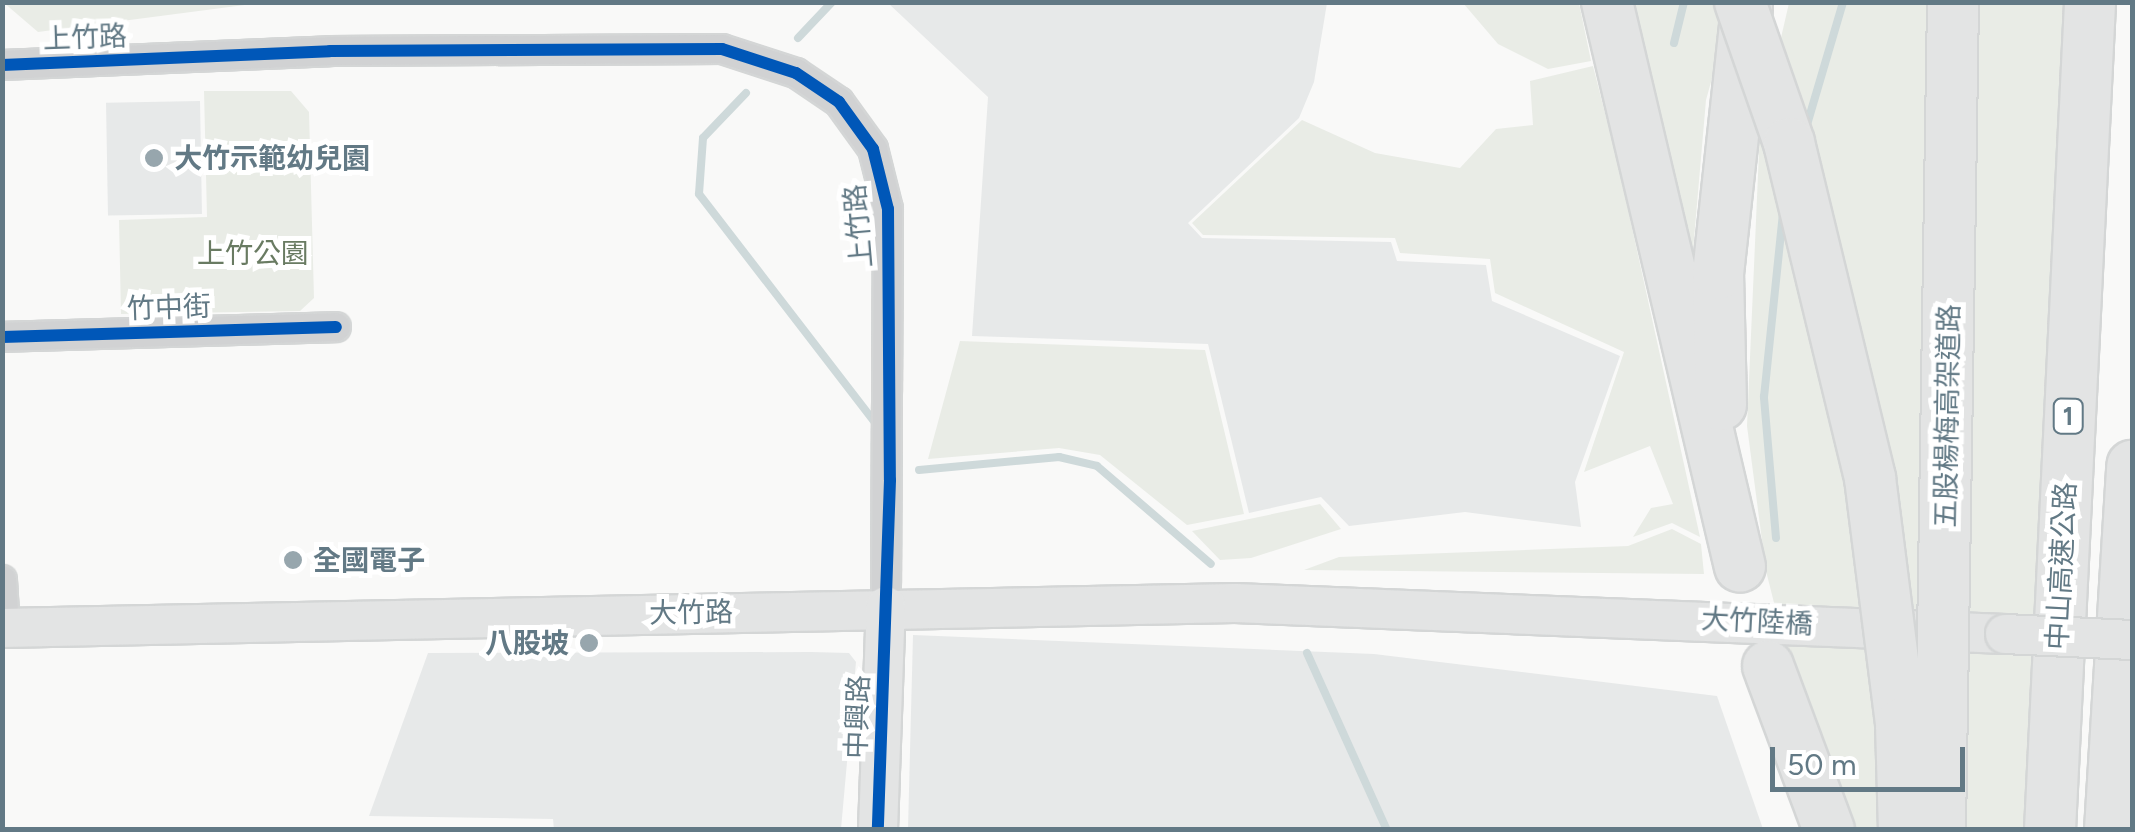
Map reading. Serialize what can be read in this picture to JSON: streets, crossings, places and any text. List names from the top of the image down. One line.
{"streets":{"highway":["五股楊梅高架道路","1","中山高速公路"],"main road":["大竹路","大竹陸橋","中興路"],"street":["上竹路","竹中街"]},"crossings":[["上竹路","大竹路"],["上竹路","中興路"],["大竹路","大竹陸橋"],["大竹路","中興路"]],"parks":["上竹公園"],"places":["大竹示範幼兒園","全國電子","八股坡"],"scale_bar":"50 m"}
